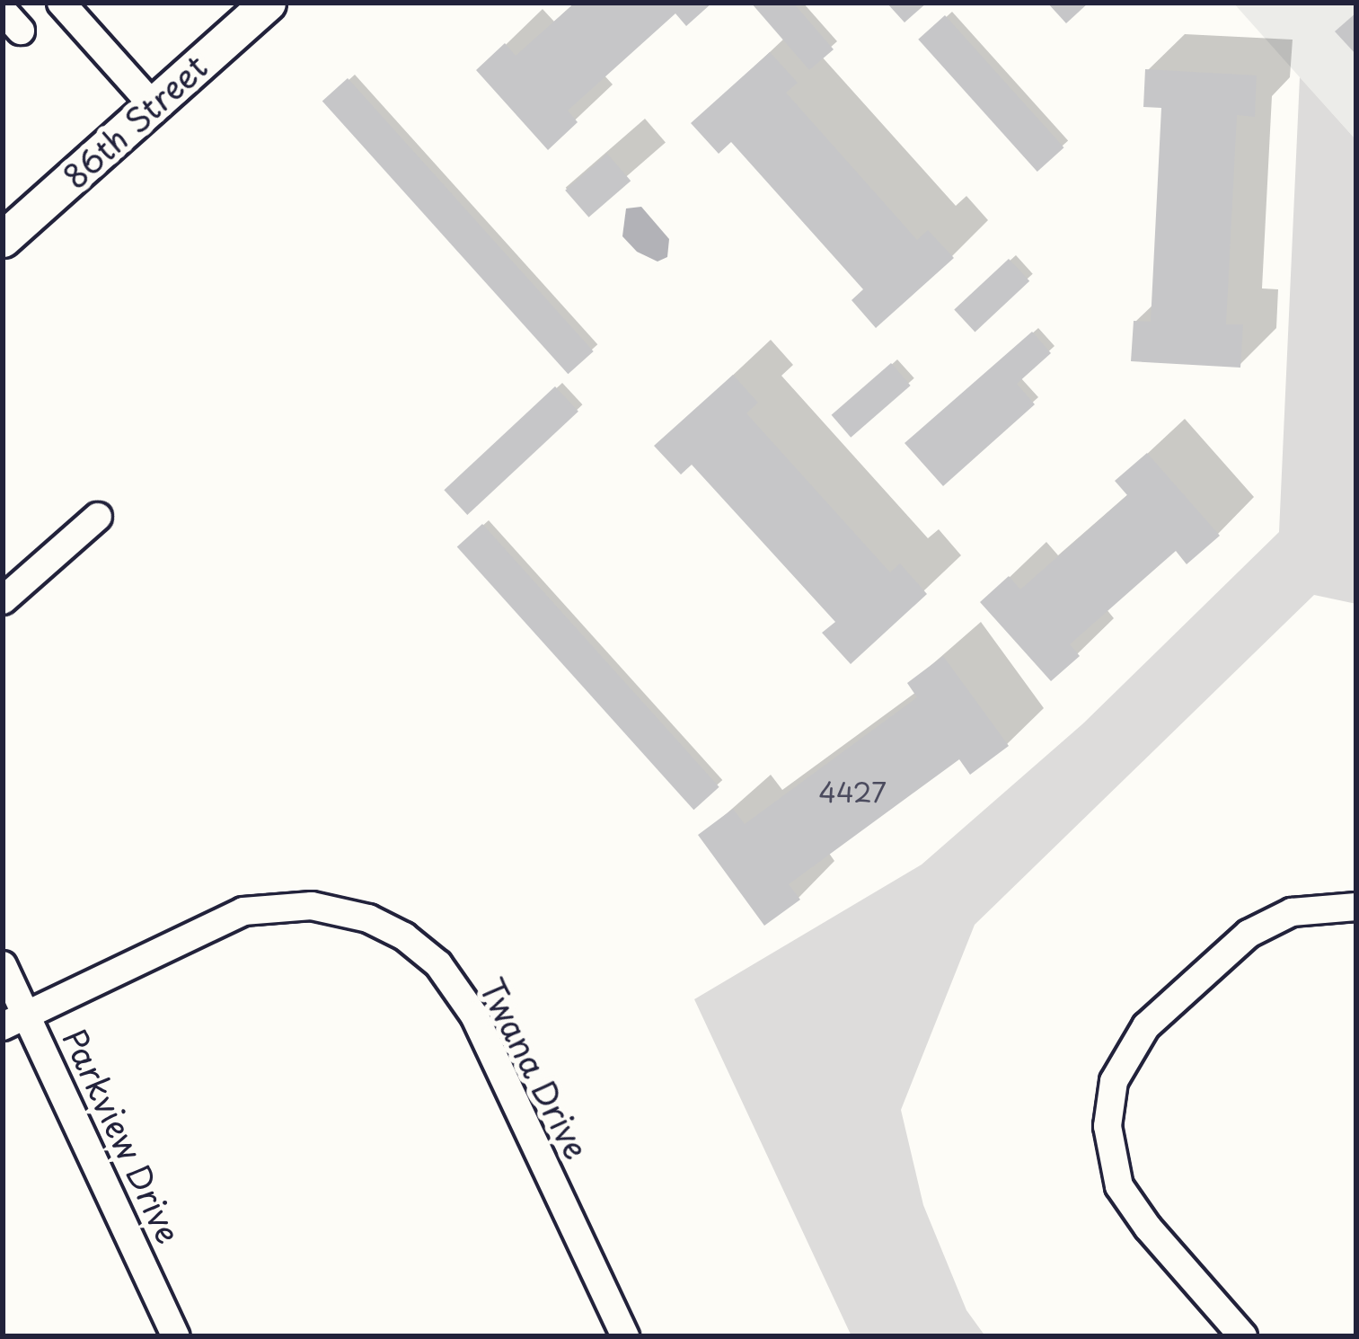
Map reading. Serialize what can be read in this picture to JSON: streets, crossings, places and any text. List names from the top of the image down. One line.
{"streets":{"main road":["86th Street"],"street":["Twana Drive","Parkview Drive"]},"crossings":[["Twana Drive","Parkview Drive"]],"house_numbers":["4427"]}
